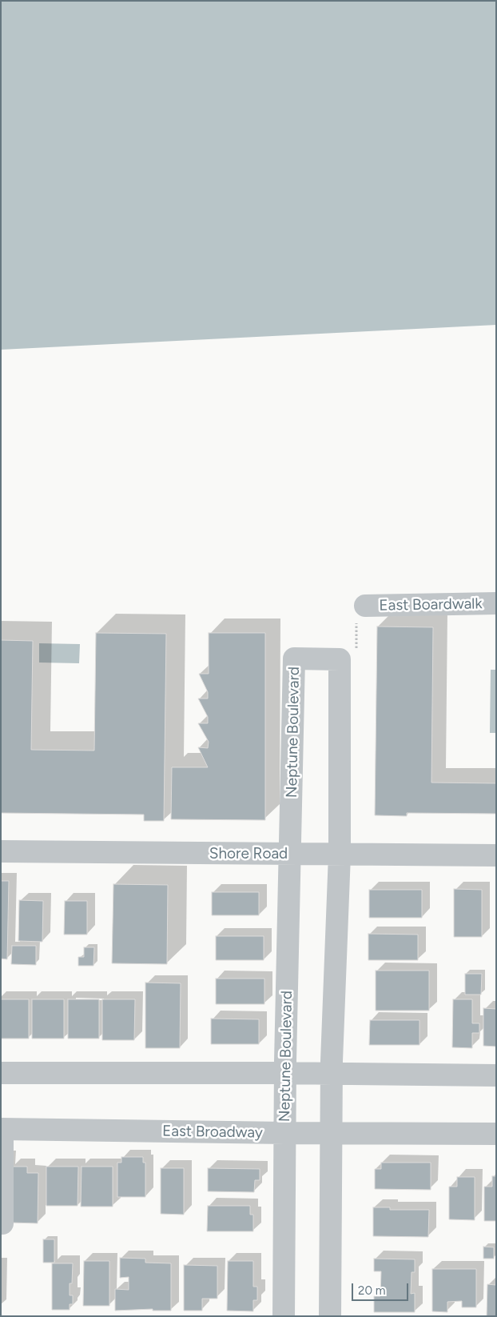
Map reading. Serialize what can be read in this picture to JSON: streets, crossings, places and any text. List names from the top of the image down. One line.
{"streets":{"street":["East Boardwalk","Neptune Boulevard","Shore Road","East Broadway"]},"crossings":[["Neptune Boulevard","Shore Road"],["Neptune Boulevard","East Broadway"]],"scale_bar":"20 m"}
